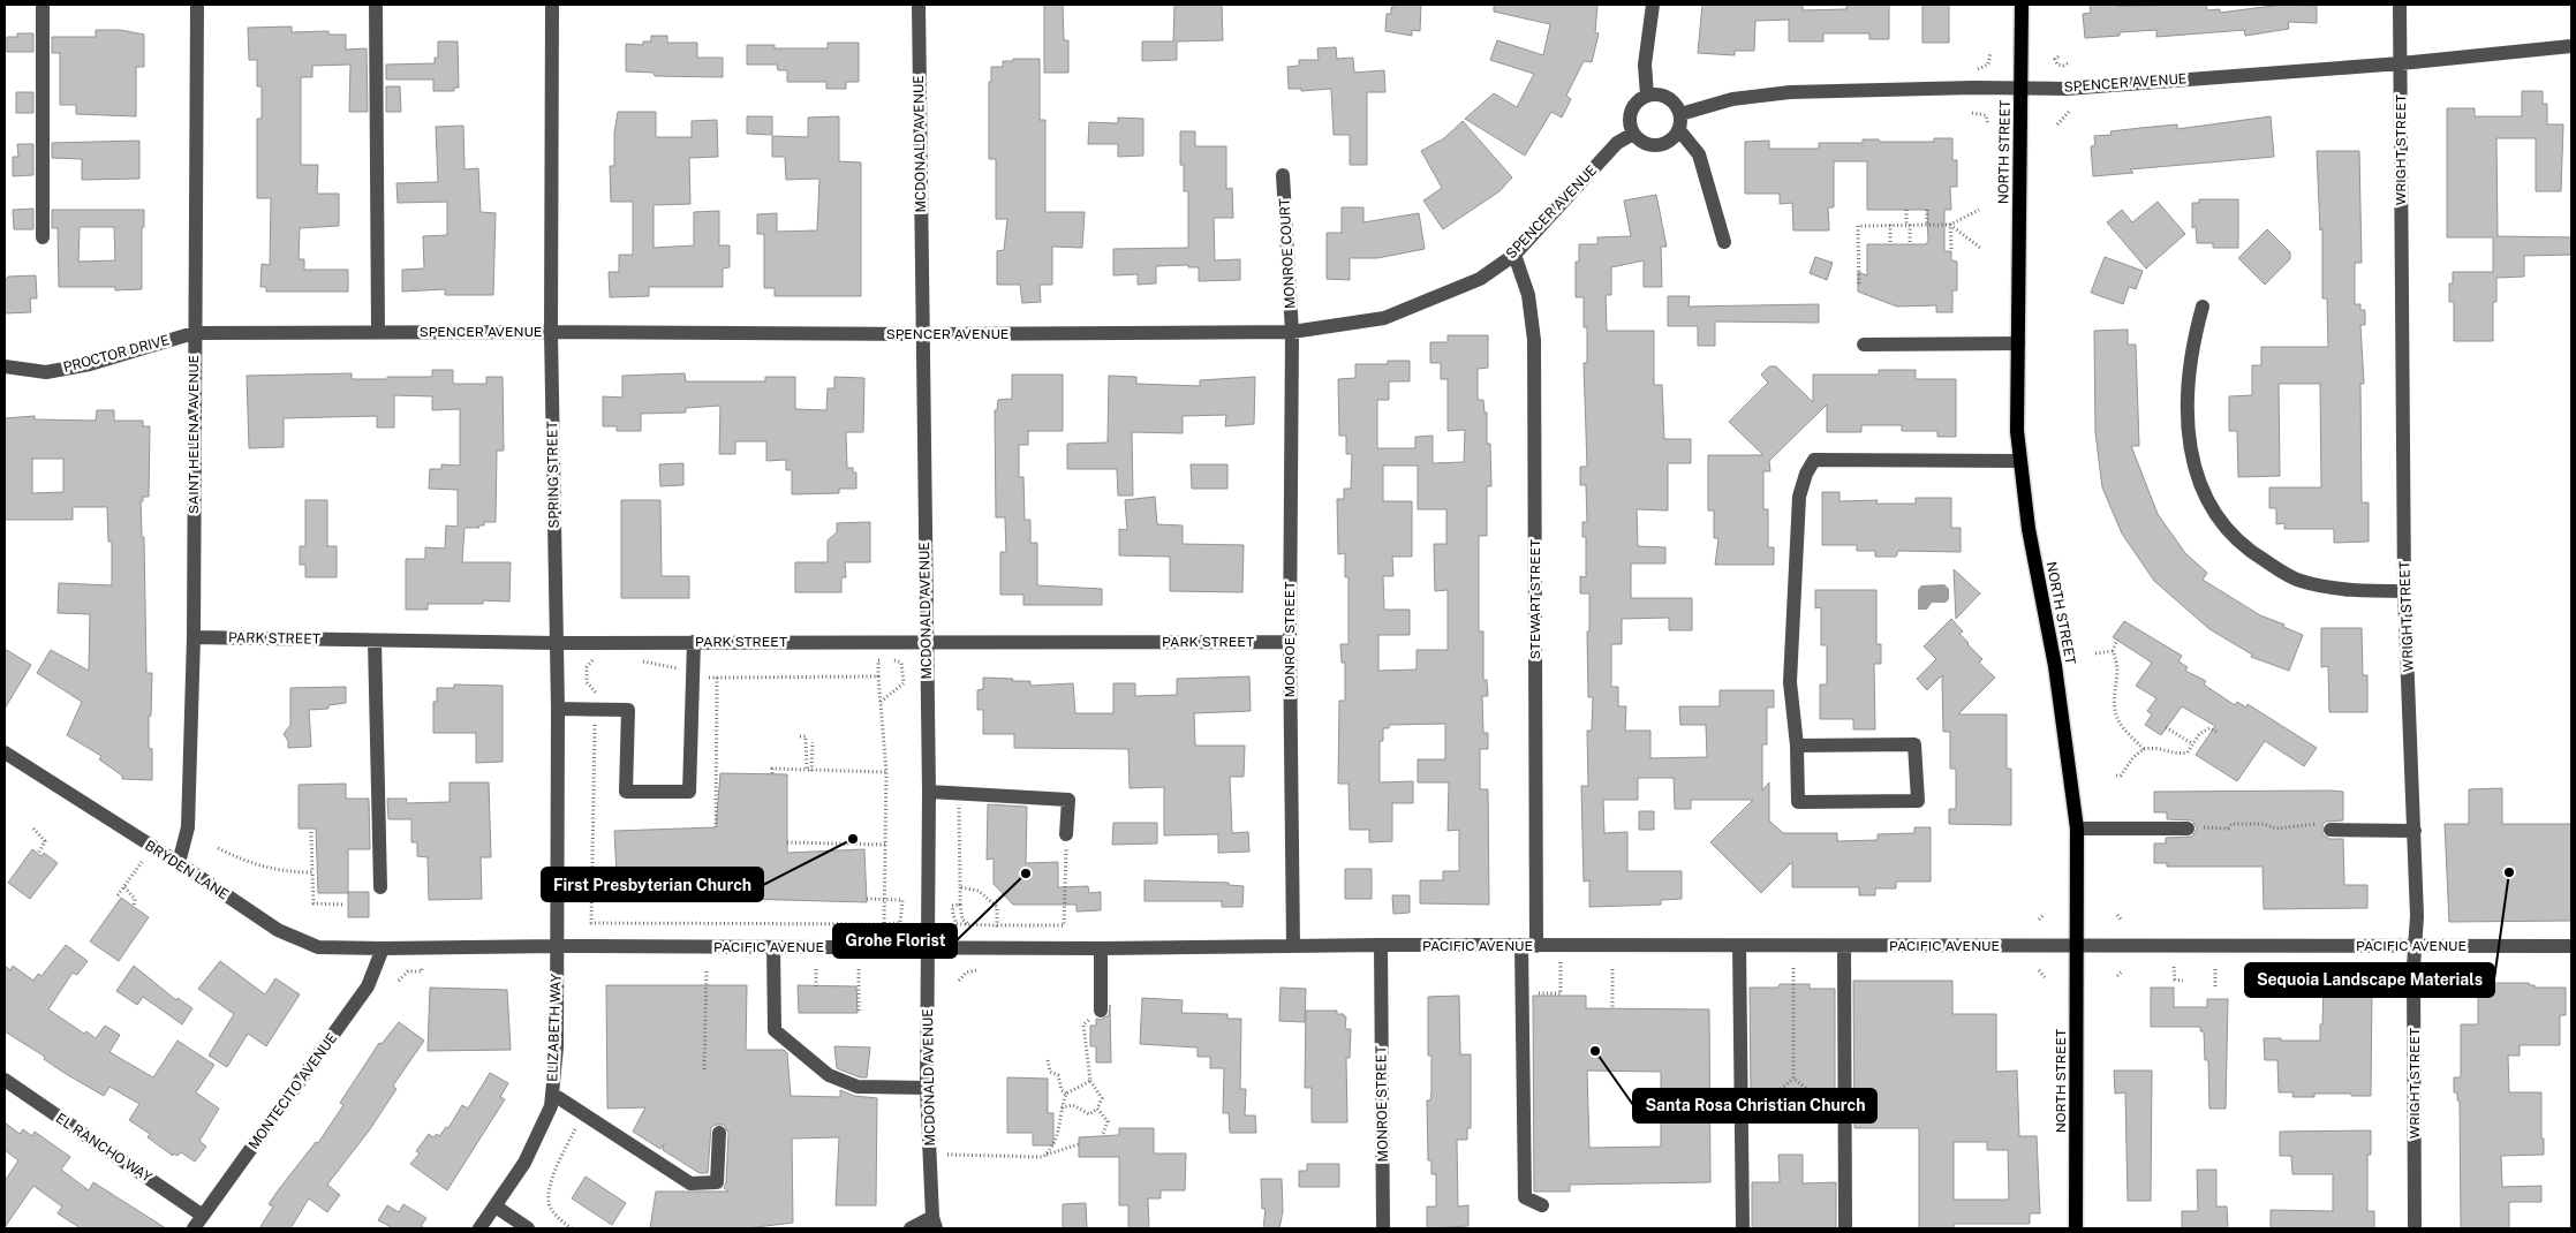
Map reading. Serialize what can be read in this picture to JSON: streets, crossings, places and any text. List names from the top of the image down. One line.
{"streets":{"main road":["NORTH STREET"],"street":["SPENCER AVENUE","MCDONALD AVENUE","WRIGHT STREET","MONROE COURT","PROCTOR DRIVE","SAINT HELENA AVENUE","SPRING STREET","STEWART STREET","PARK STREET","MONROE STREET","BRYDEN LANE","PACIFIC AVENUE","ELIZABETH WAY","MONTECITO AVENUE","EL RANCHO WAY"]},"crossings":[["SPENCER AVENUE","MCDONALD AVENUE"],["SPENCER AVENUE","WRIGHT STREET"],["SPENCER AVENUE","NORTH STREET"],["SPENCER AVENUE","MONROE COURT"],["SPENCER AVENUE","PROCTOR DRIVE"],["SPENCER AVENUE","SAINT HELENA AVENUE"],["SPENCER AVENUE","SPRING STREET"],["SPENCER AVENUE","STEWART STREET"],["SPENCER AVENUE","MONROE STREET"],["MCDONALD AVENUE","PARK STREET"],["MCDONALD AVENUE","PACIFIC AVENUE"],["WRIGHT STREET","PACIFIC AVENUE"],["NORTH STREET","PACIFIC AVENUE"],["MONROE COURT","MONROE STREET"],["PROCTOR DRIVE","SAINT HELENA AVENUE"],["SAINT HELENA AVENUE","PARK STREET"],["SAINT HELENA AVENUE","BRYDEN LANE"],["SPRING STREET","PARK STREET"],["SPRING STREET","PACIFIC AVENUE"],["SPRING STREET","ELIZABETH WAY"],["STEWART STREET","PACIFIC AVENUE"],["PARK STREET","MONROE STREET"],["MONROE STREET","PACIFIC AVENUE"],["BRYDEN LANE","PACIFIC AVENUE"],["BRYDEN LANE","MONTECITO AVENUE"],["PACIFIC AVENUE","ELIZABETH WAY"],["PACIFIC AVENUE","MONTECITO AVENUE"],["MONTECITO AVENUE","EL RANCHO WAY"]],"places":["First Presbyterian Church","Sequoia Landscape Materials","Grohe Florist","Santa Rosa Christian Church"]}
